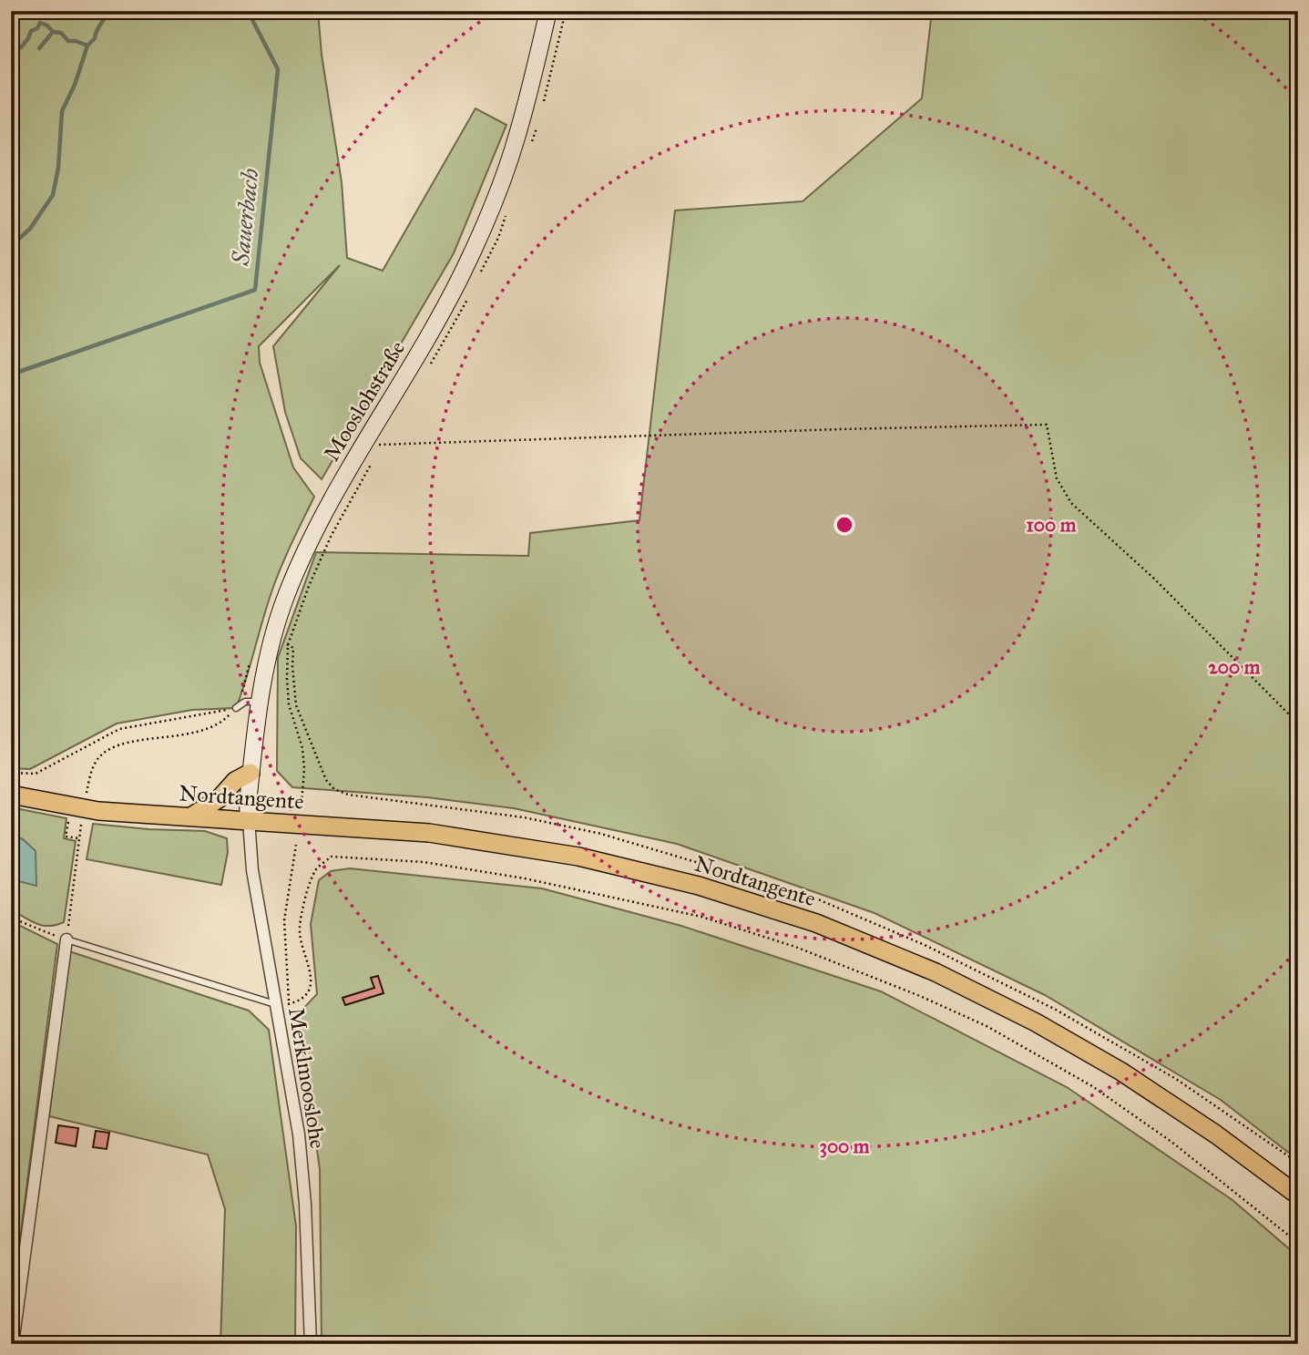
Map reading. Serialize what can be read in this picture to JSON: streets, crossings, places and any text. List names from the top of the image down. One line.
{"streets":{"main road":["Nordtangente"],"street":["Mooslohstraße","Merklmooslohe"]},"crossings":[["Mooslohstraße","Nordtangente"],["Mooslohstraße","Merklmooslohe"],["Nordtangente","Merklmooslohe"]],"water":["Sauerbach"],"rings":["100 m","200 m","300 m"]}
